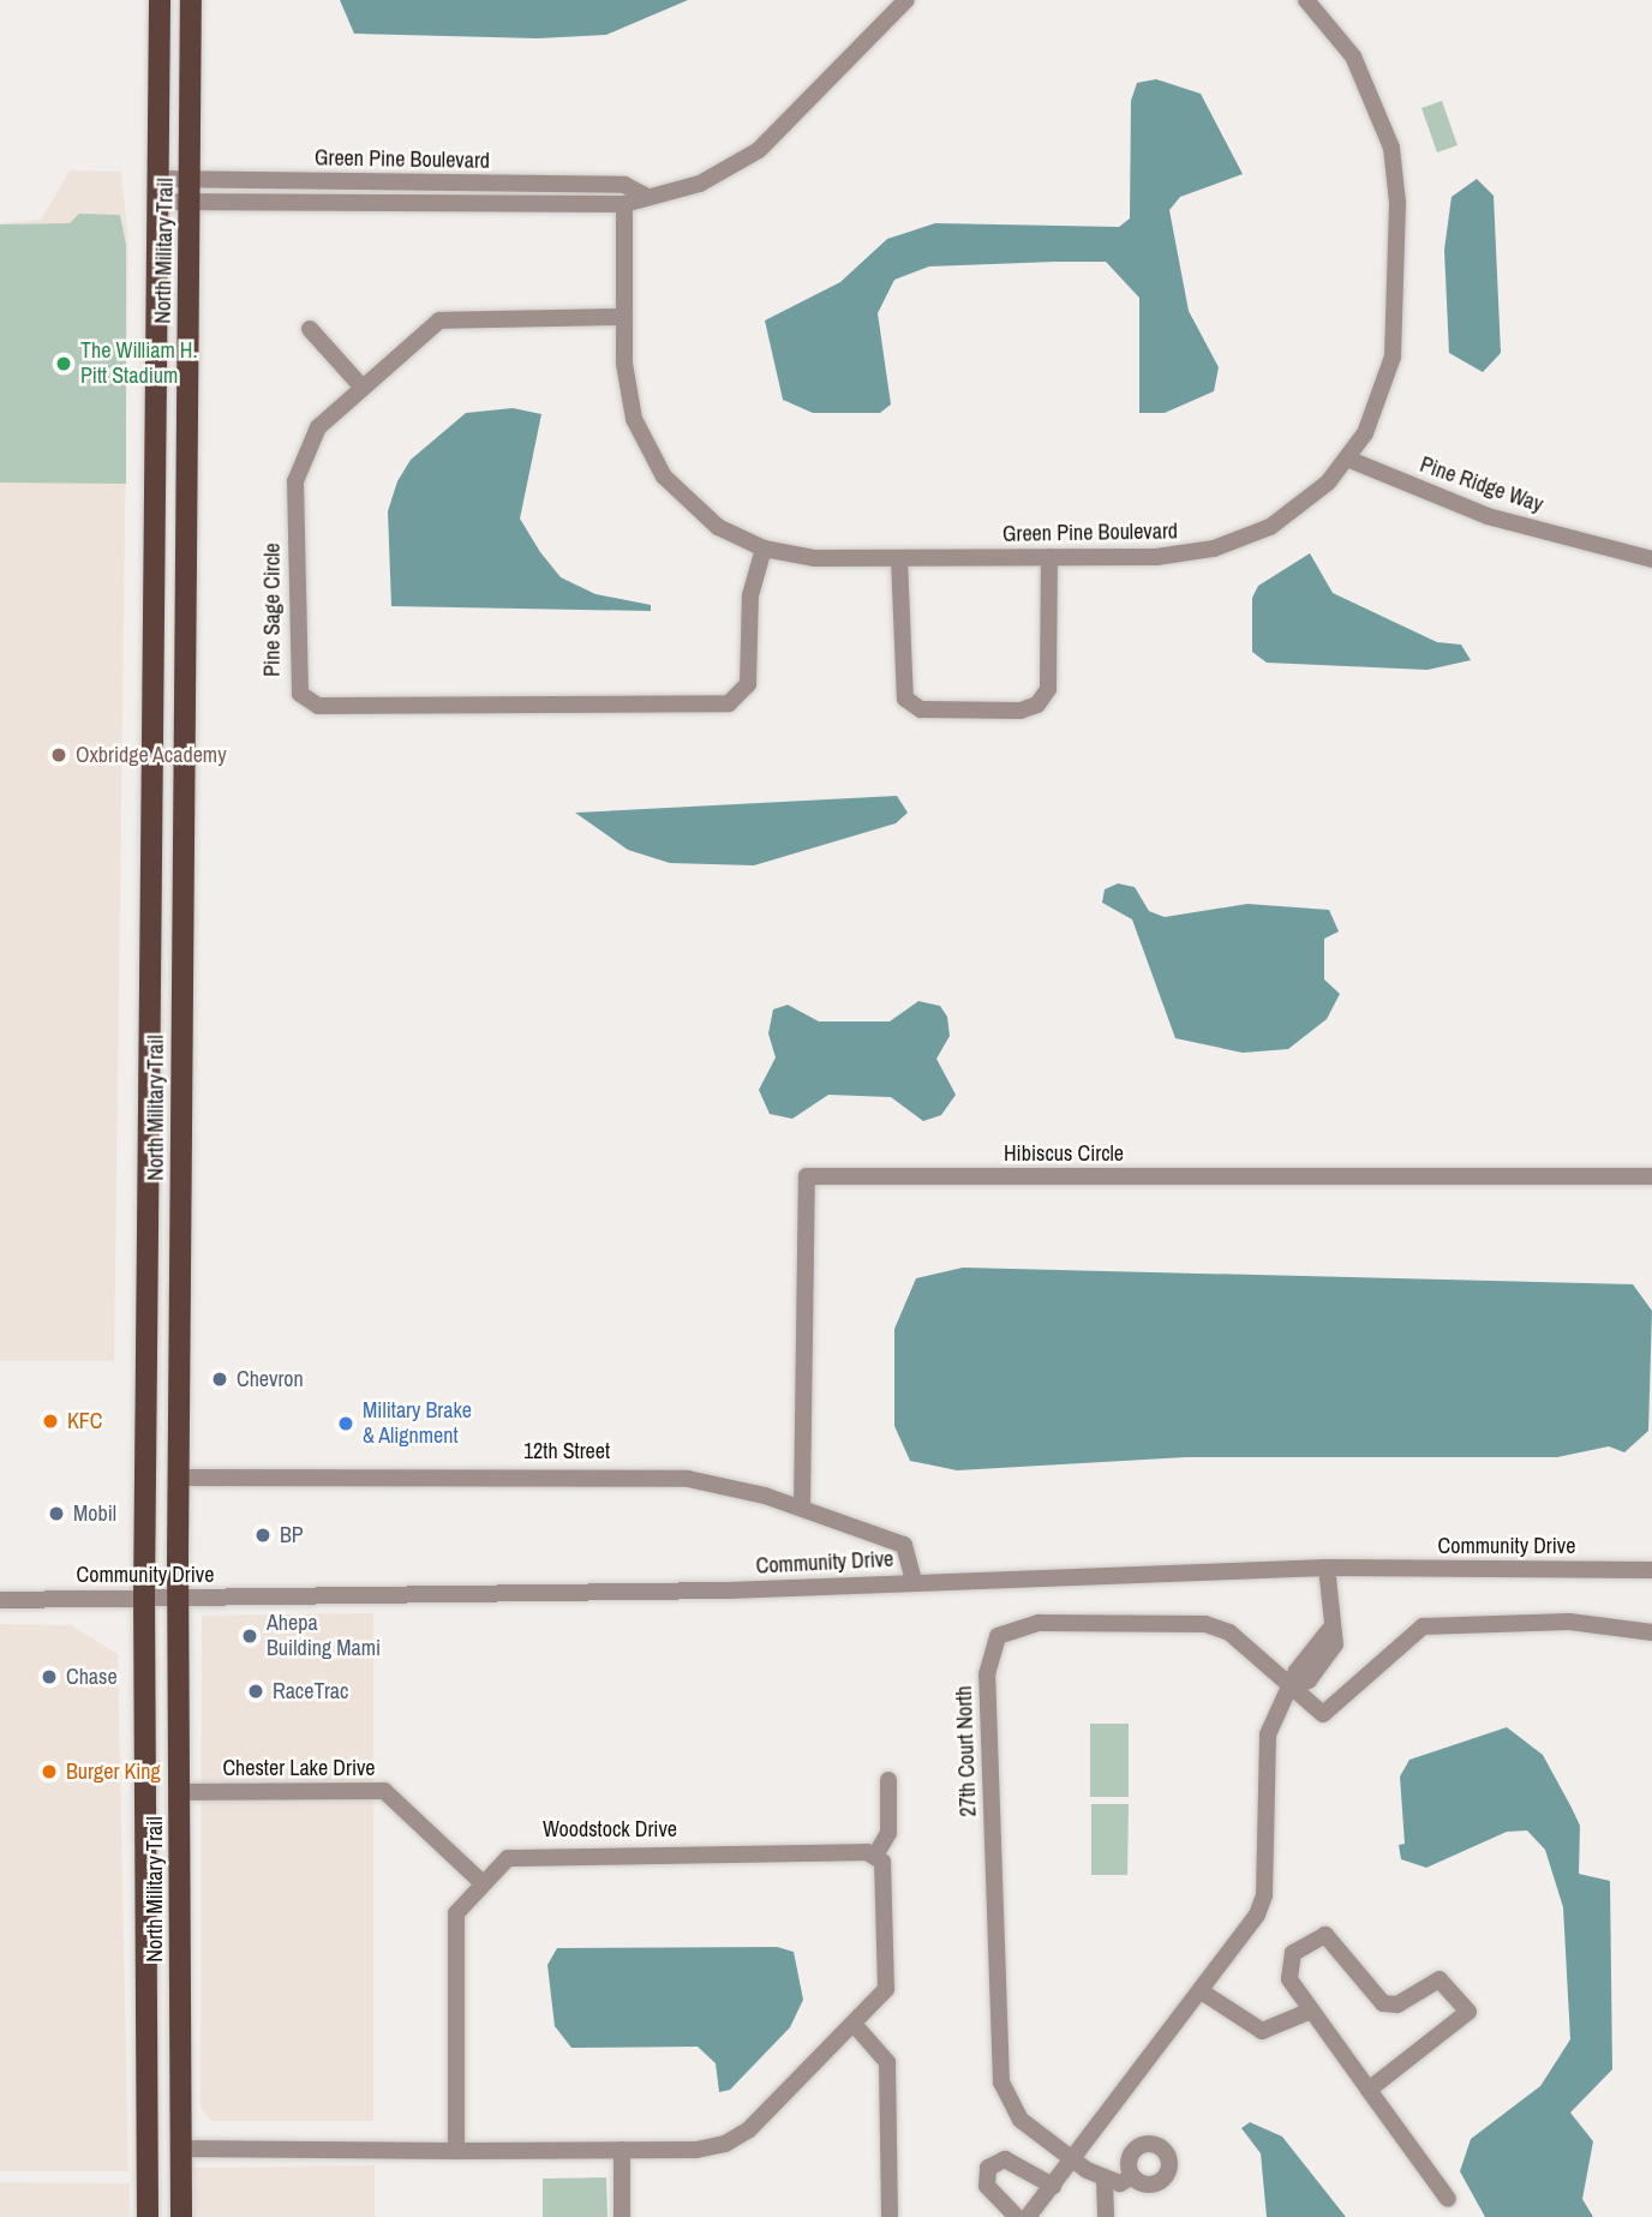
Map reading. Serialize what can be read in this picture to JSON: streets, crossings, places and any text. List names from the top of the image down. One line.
{"streets":{"main road":["North Military Trail"],"street":["Green Pine Boulevard","Pine Ridge Way","Pine Sage Circle","Hibiscus Circle","12th Street","Community Drive","27th Court North","Chester Lake Drive","Woodstock Drive"]},"crossings":[["Green Pine Boulevard","North Military Trail"],["Green Pine Boulevard","Pine Ridge Way"],["Green Pine Boulevard","Pine Sage Circle"],["North Military Trail","12th Street"],["North Military Trail","Community Drive"],["North Military Trail","Chester Lake Drive"],["Hibiscus Circle","12th Street"],["12th Street","Community Drive"],["Chester Lake Drive","Woodstock Drive"]],"places":["The William H. Pitt Stadium","Oxbridge Academy","Chevron","KFC","Military Brake & Alignment","Mobil","BP","Ahepa Building Mami","Chase","RaceTrac","Burger King"]}
